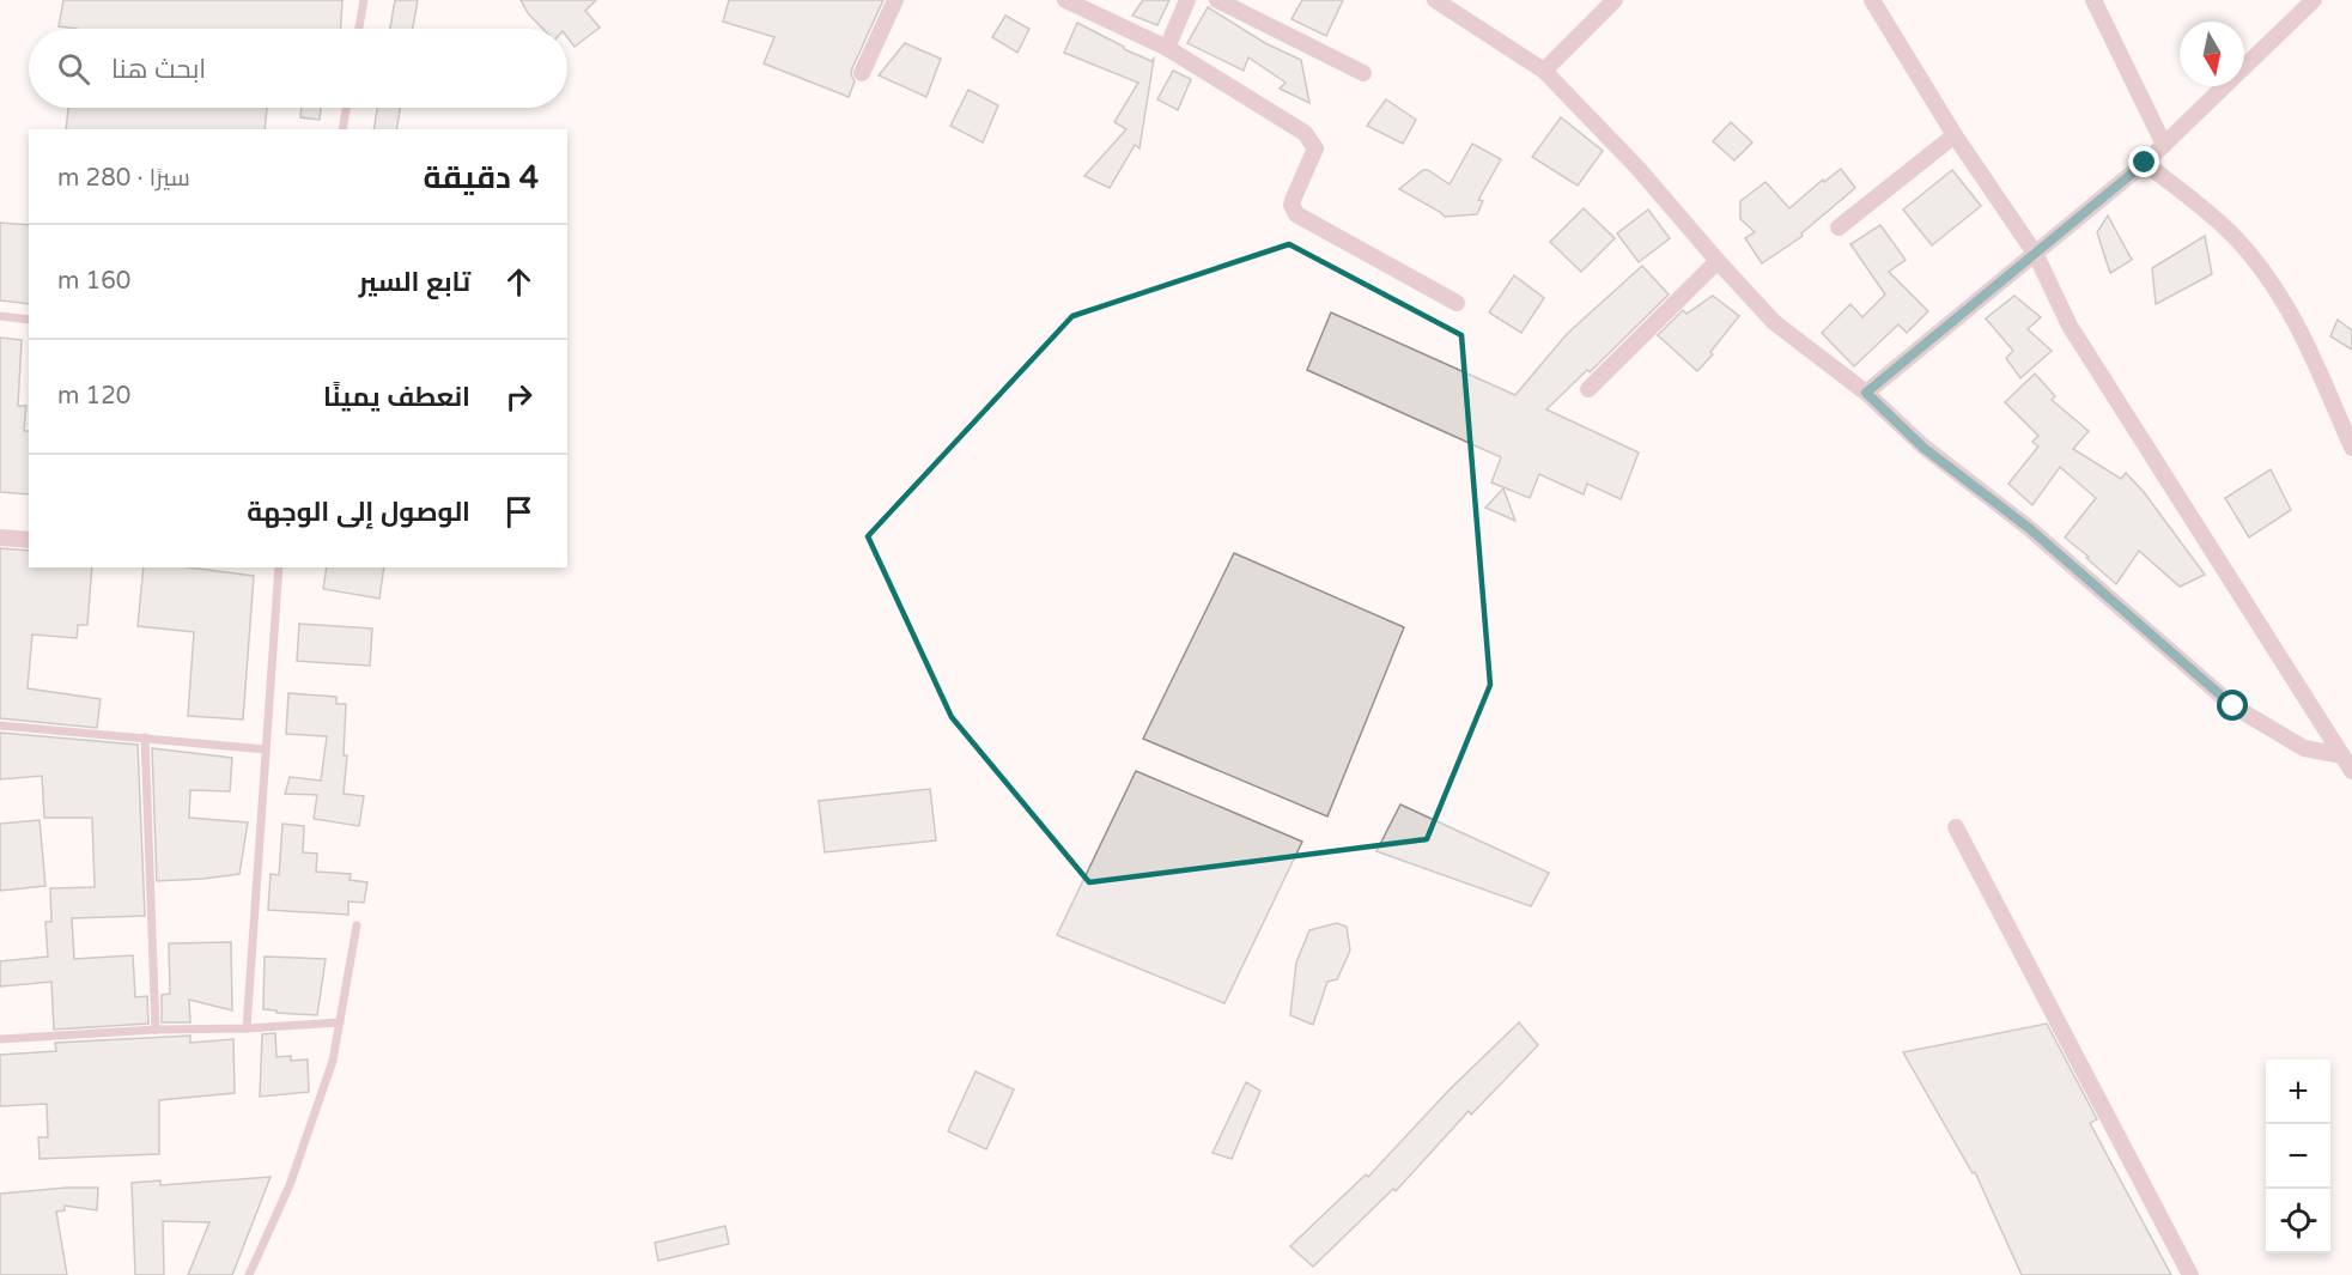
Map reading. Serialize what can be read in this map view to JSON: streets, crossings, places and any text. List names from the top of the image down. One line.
{"north":"bottom","page":{"search":"ابحث هنا","heading":["4 دقيقة","سيرًا · 280 m"],"list":[["تابع السير","160 m"],["انعطف يمينًا","120 m"],"الوصول إلى الوجهة"],"map_buttons":["+","−"]}}
